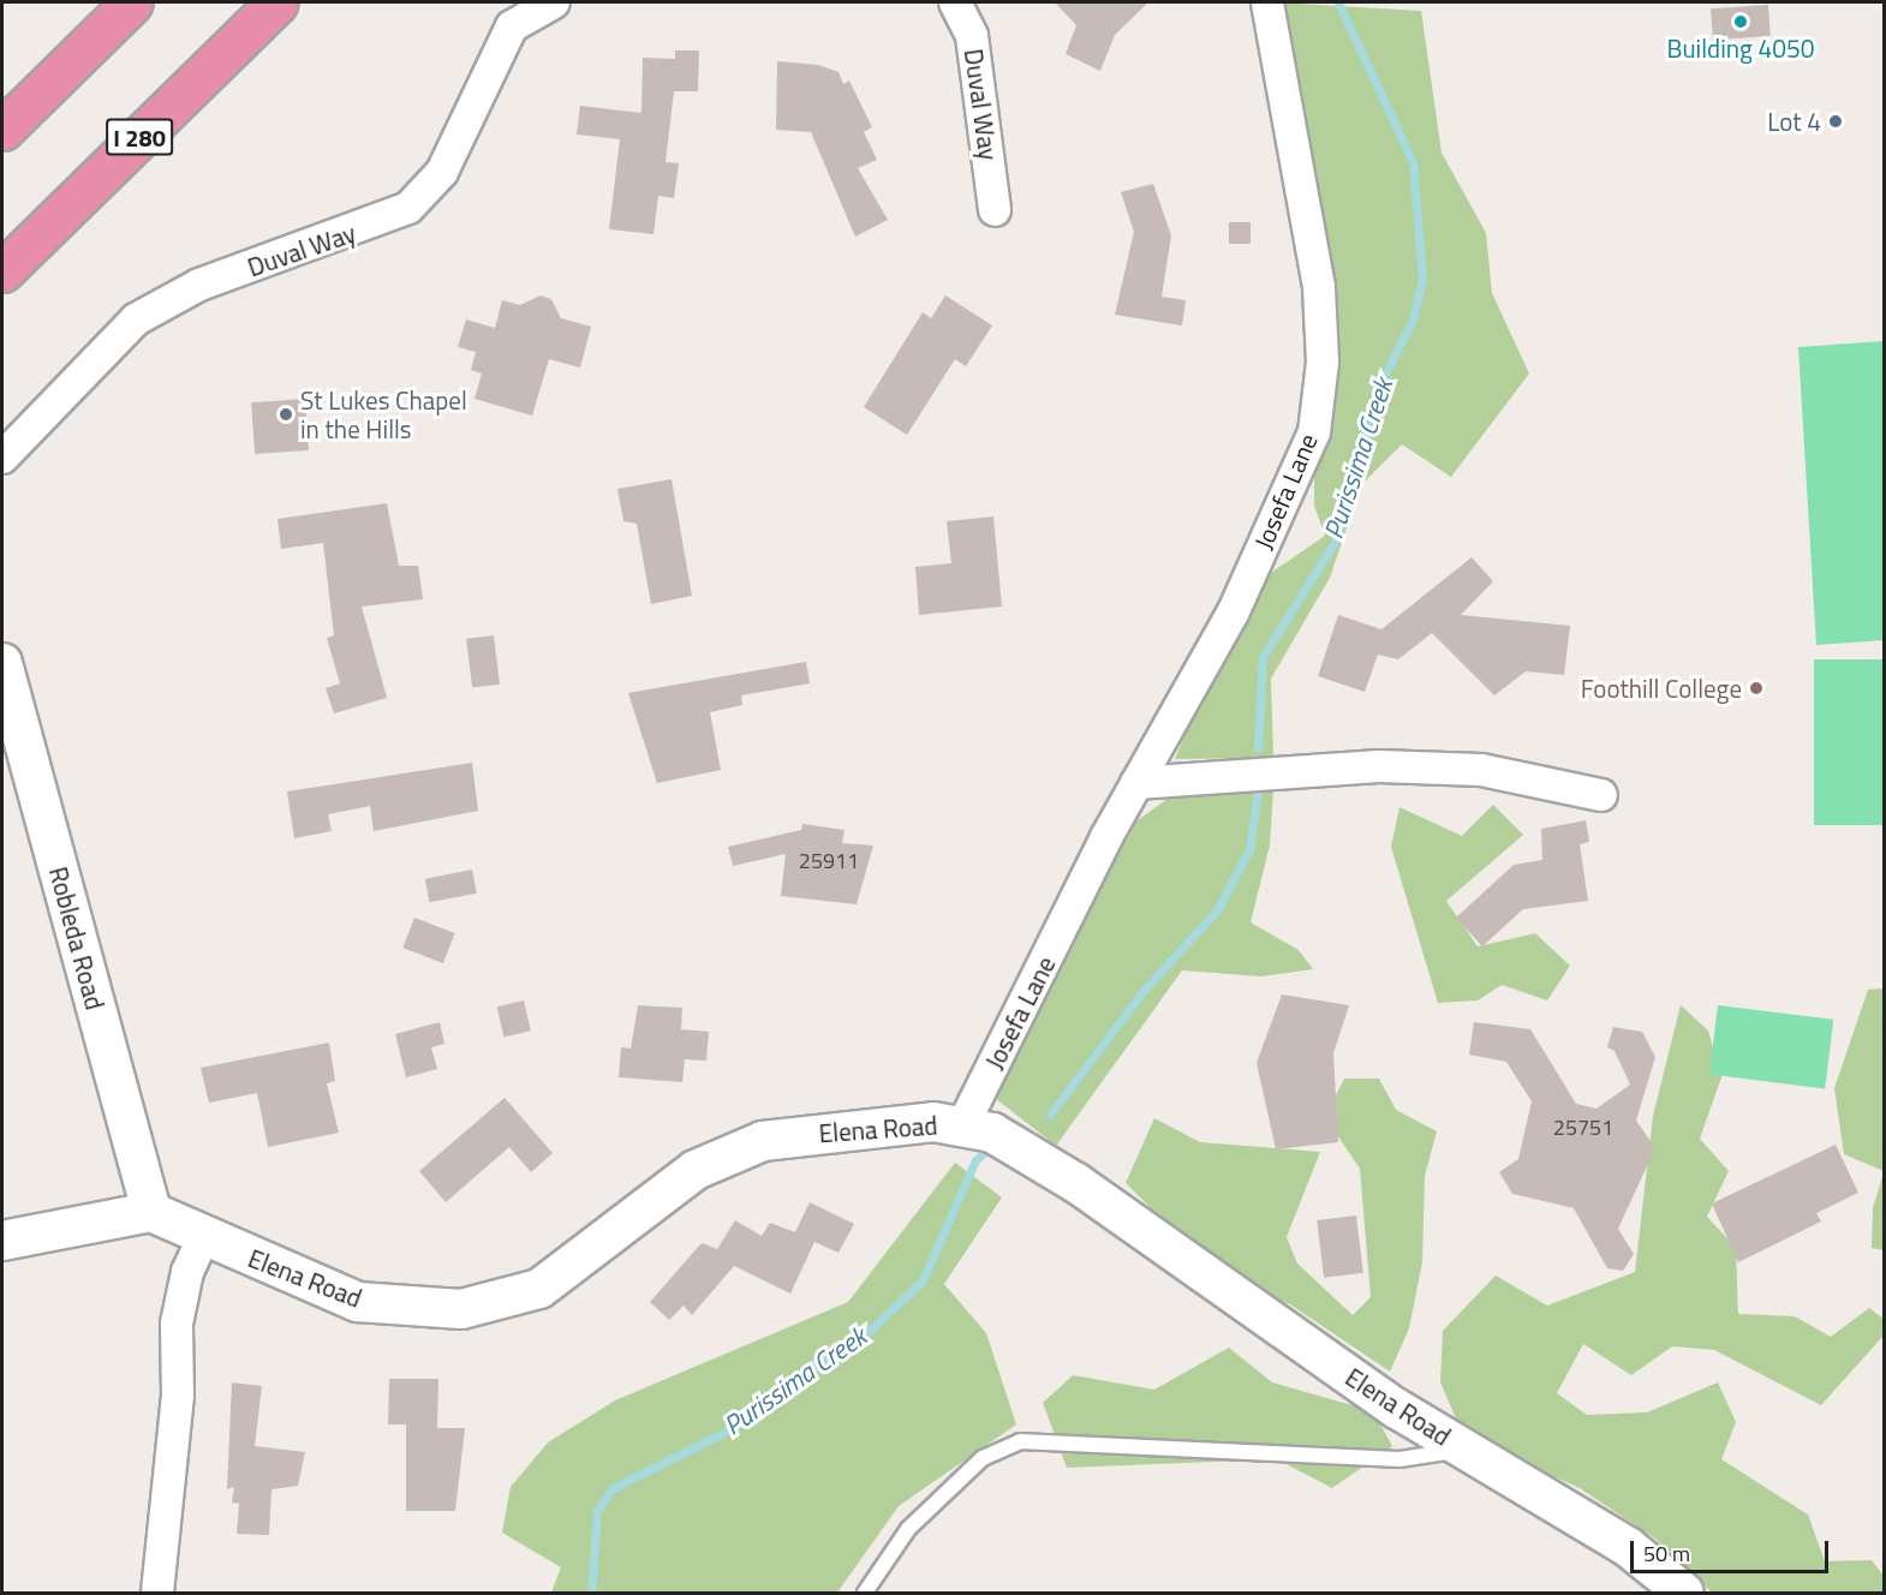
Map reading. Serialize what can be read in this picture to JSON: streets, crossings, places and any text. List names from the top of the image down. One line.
{"streets":{"highway":["I 280"],"street":["Duval Way","Josefa Lane","Robleda Road","Elena Road"]},"crossings":[["Josefa Lane","Elena Road"],["Robleda Road","Elena Road"]],"water":["Purissima Creek"],"places":["Building 4050","Lot 4","St Lukes Chapel in the Hills","Foothill College"],"house_numbers":["25911","25751"],"scale_bar":"50 m"}
